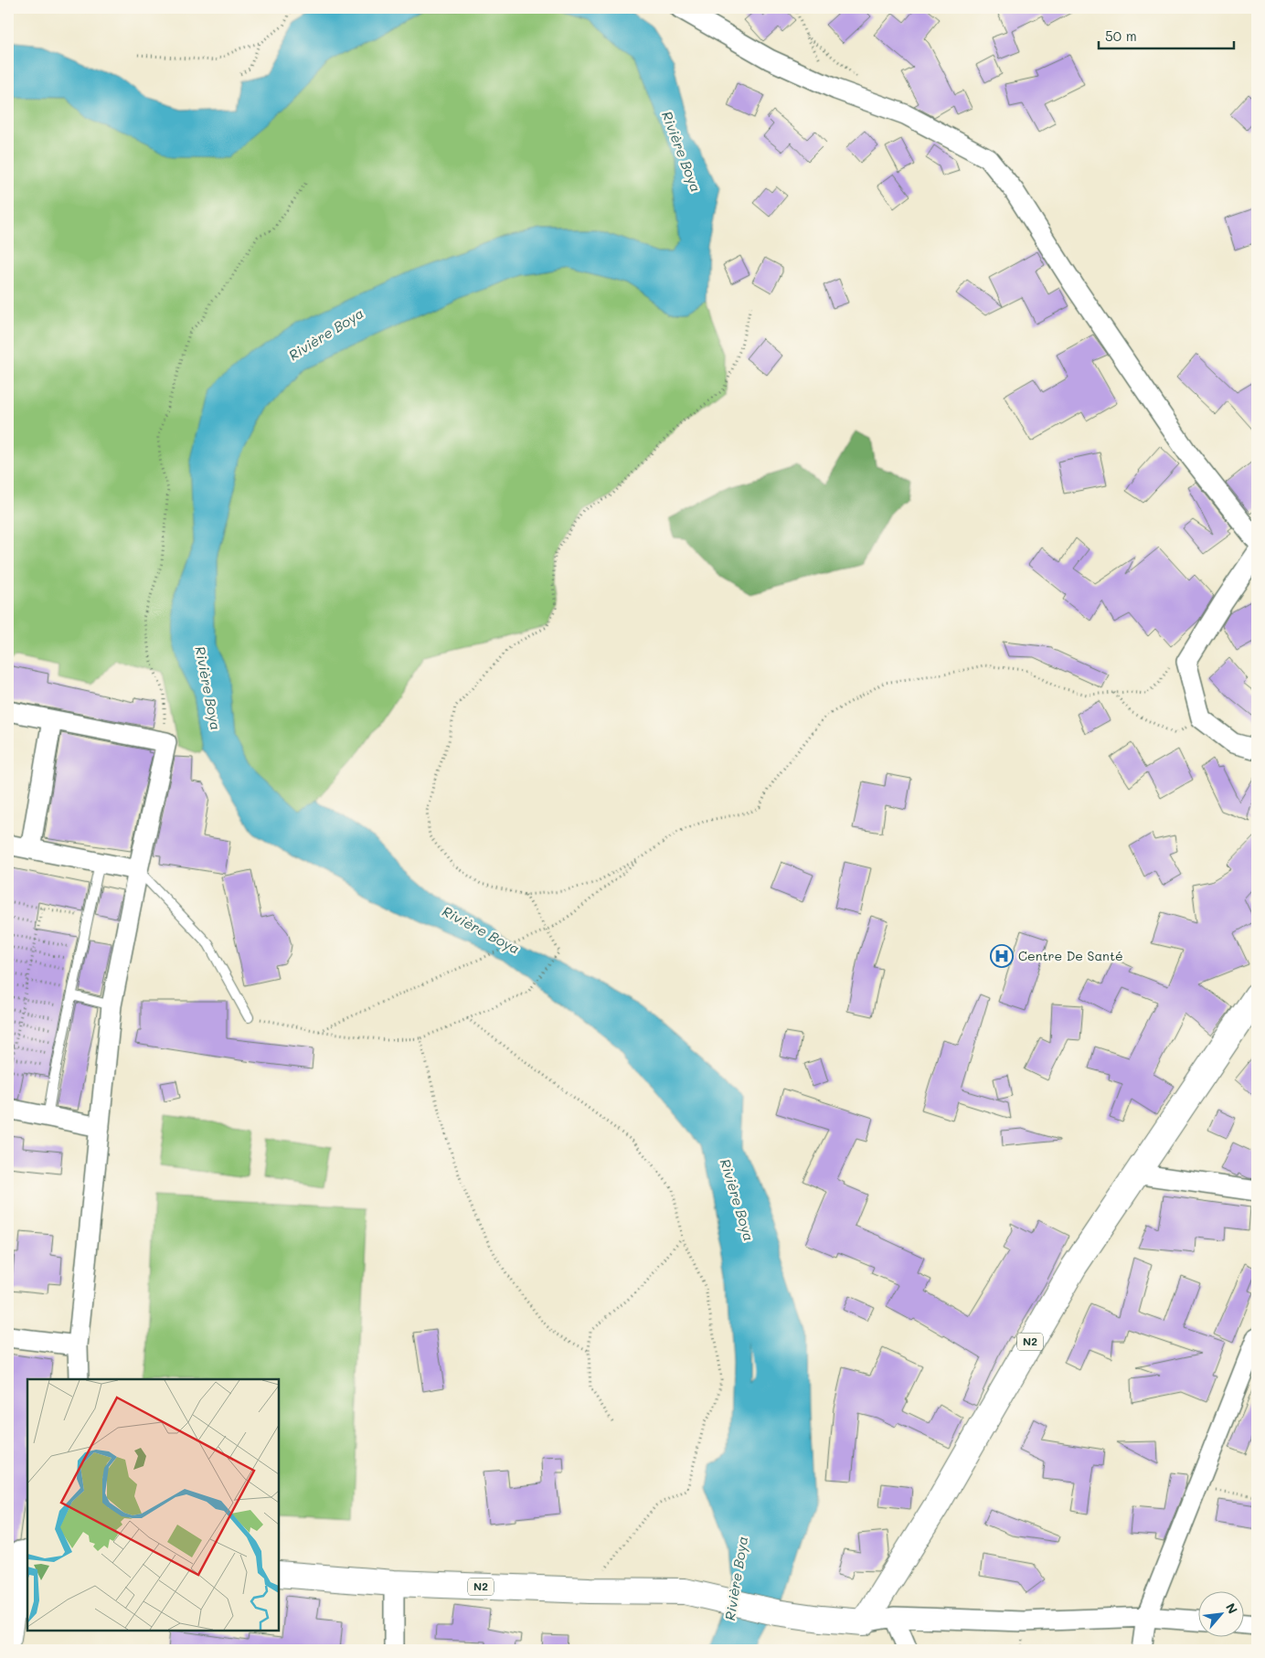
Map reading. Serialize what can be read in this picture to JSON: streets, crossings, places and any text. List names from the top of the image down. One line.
{"streets":{"highway":["N2"]},"water":["Rivière Boya"],"places":{"hospital":["Centre De Santé"]},"scale_bar":"50 m","north":"top right"}
